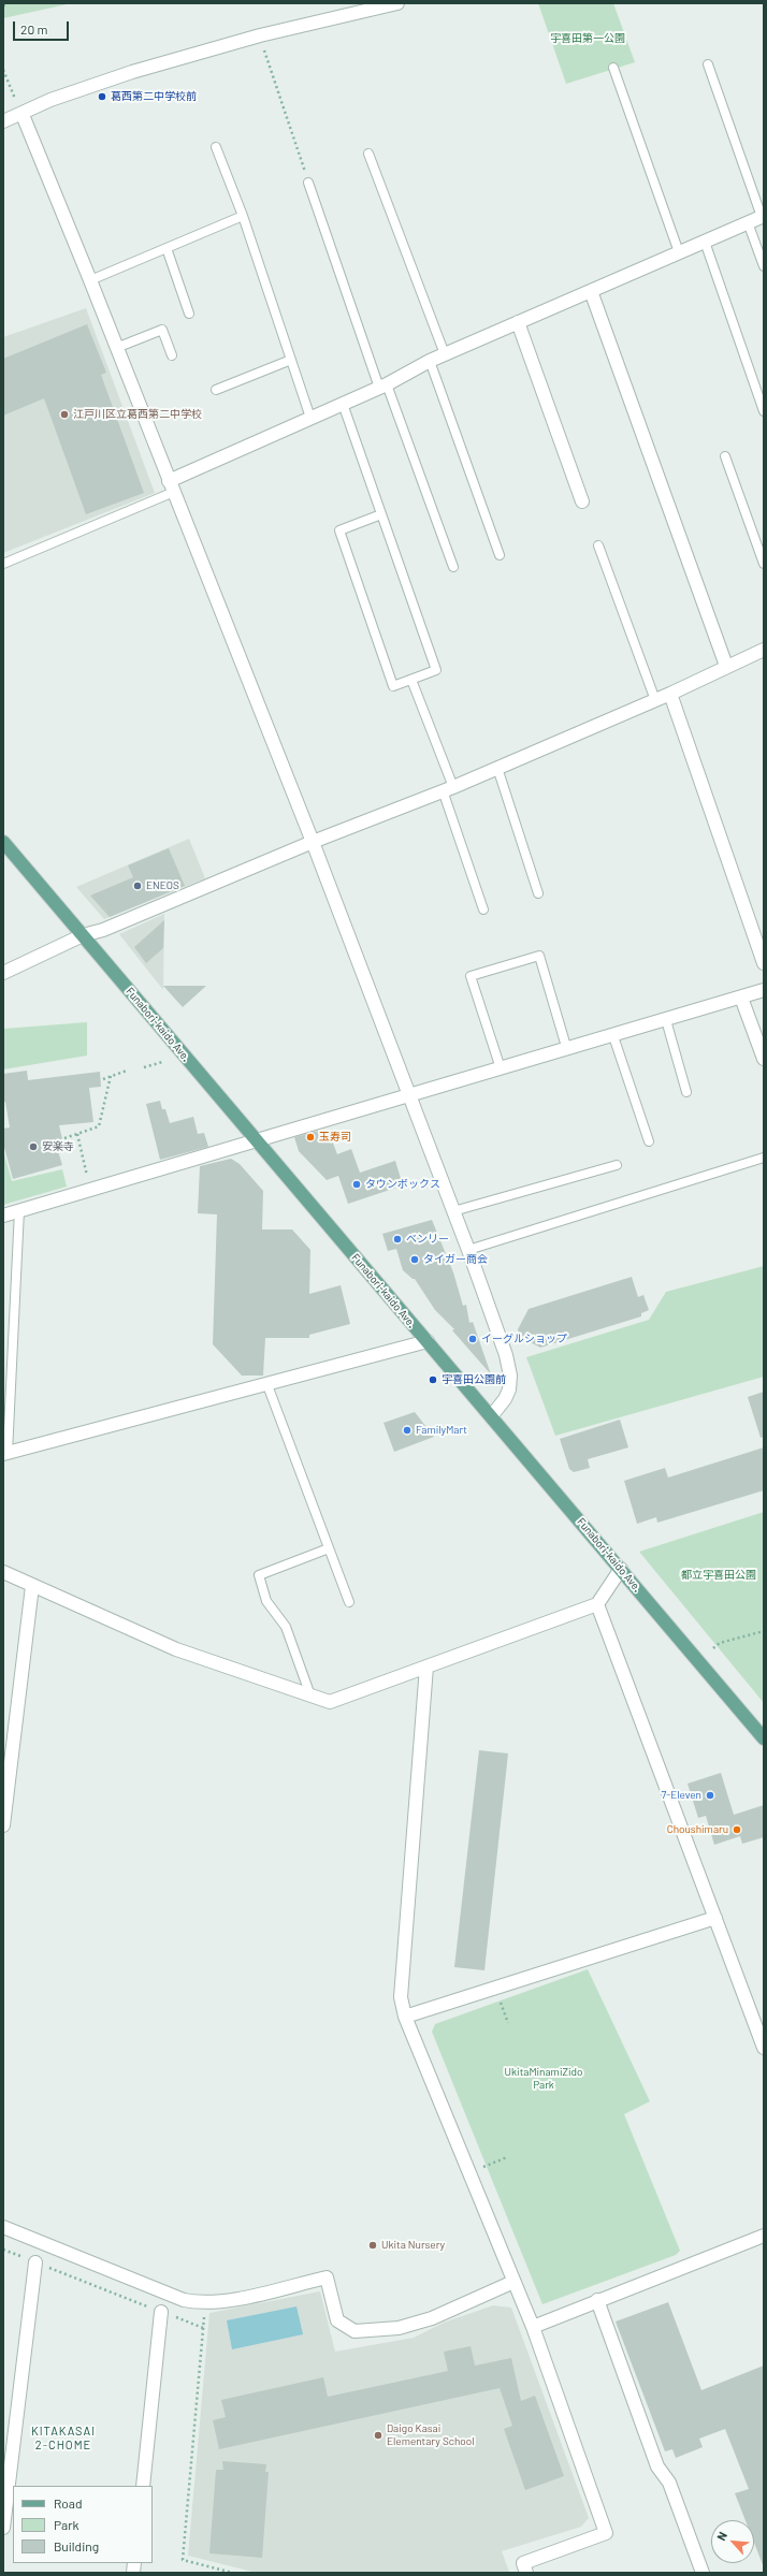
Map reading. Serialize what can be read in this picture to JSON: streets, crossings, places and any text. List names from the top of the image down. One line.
{"streets":{"main road":["Funabori-kaido Ave."]},"districts":["KITAKASAI 2-CHOME"],"parks":["宇喜田第一公園","都立宇喜田公園","UkitaMinamiZido Park"],"places":["葛西第二中学校前","江戸川区立葛西第二中学校","ENEOS","玉寿司","安楽寺","タウンボックス","ベンリー","タイガー商会","イーグルショップ","宇喜田公園前","FamilyMart","7-Eleven","Choushimaru","Ukita Nursery","Daigo Kasai Elementary School"],"legend":["Road","Park","Building"],"scale_bar":"20 m","north":"top left"}
